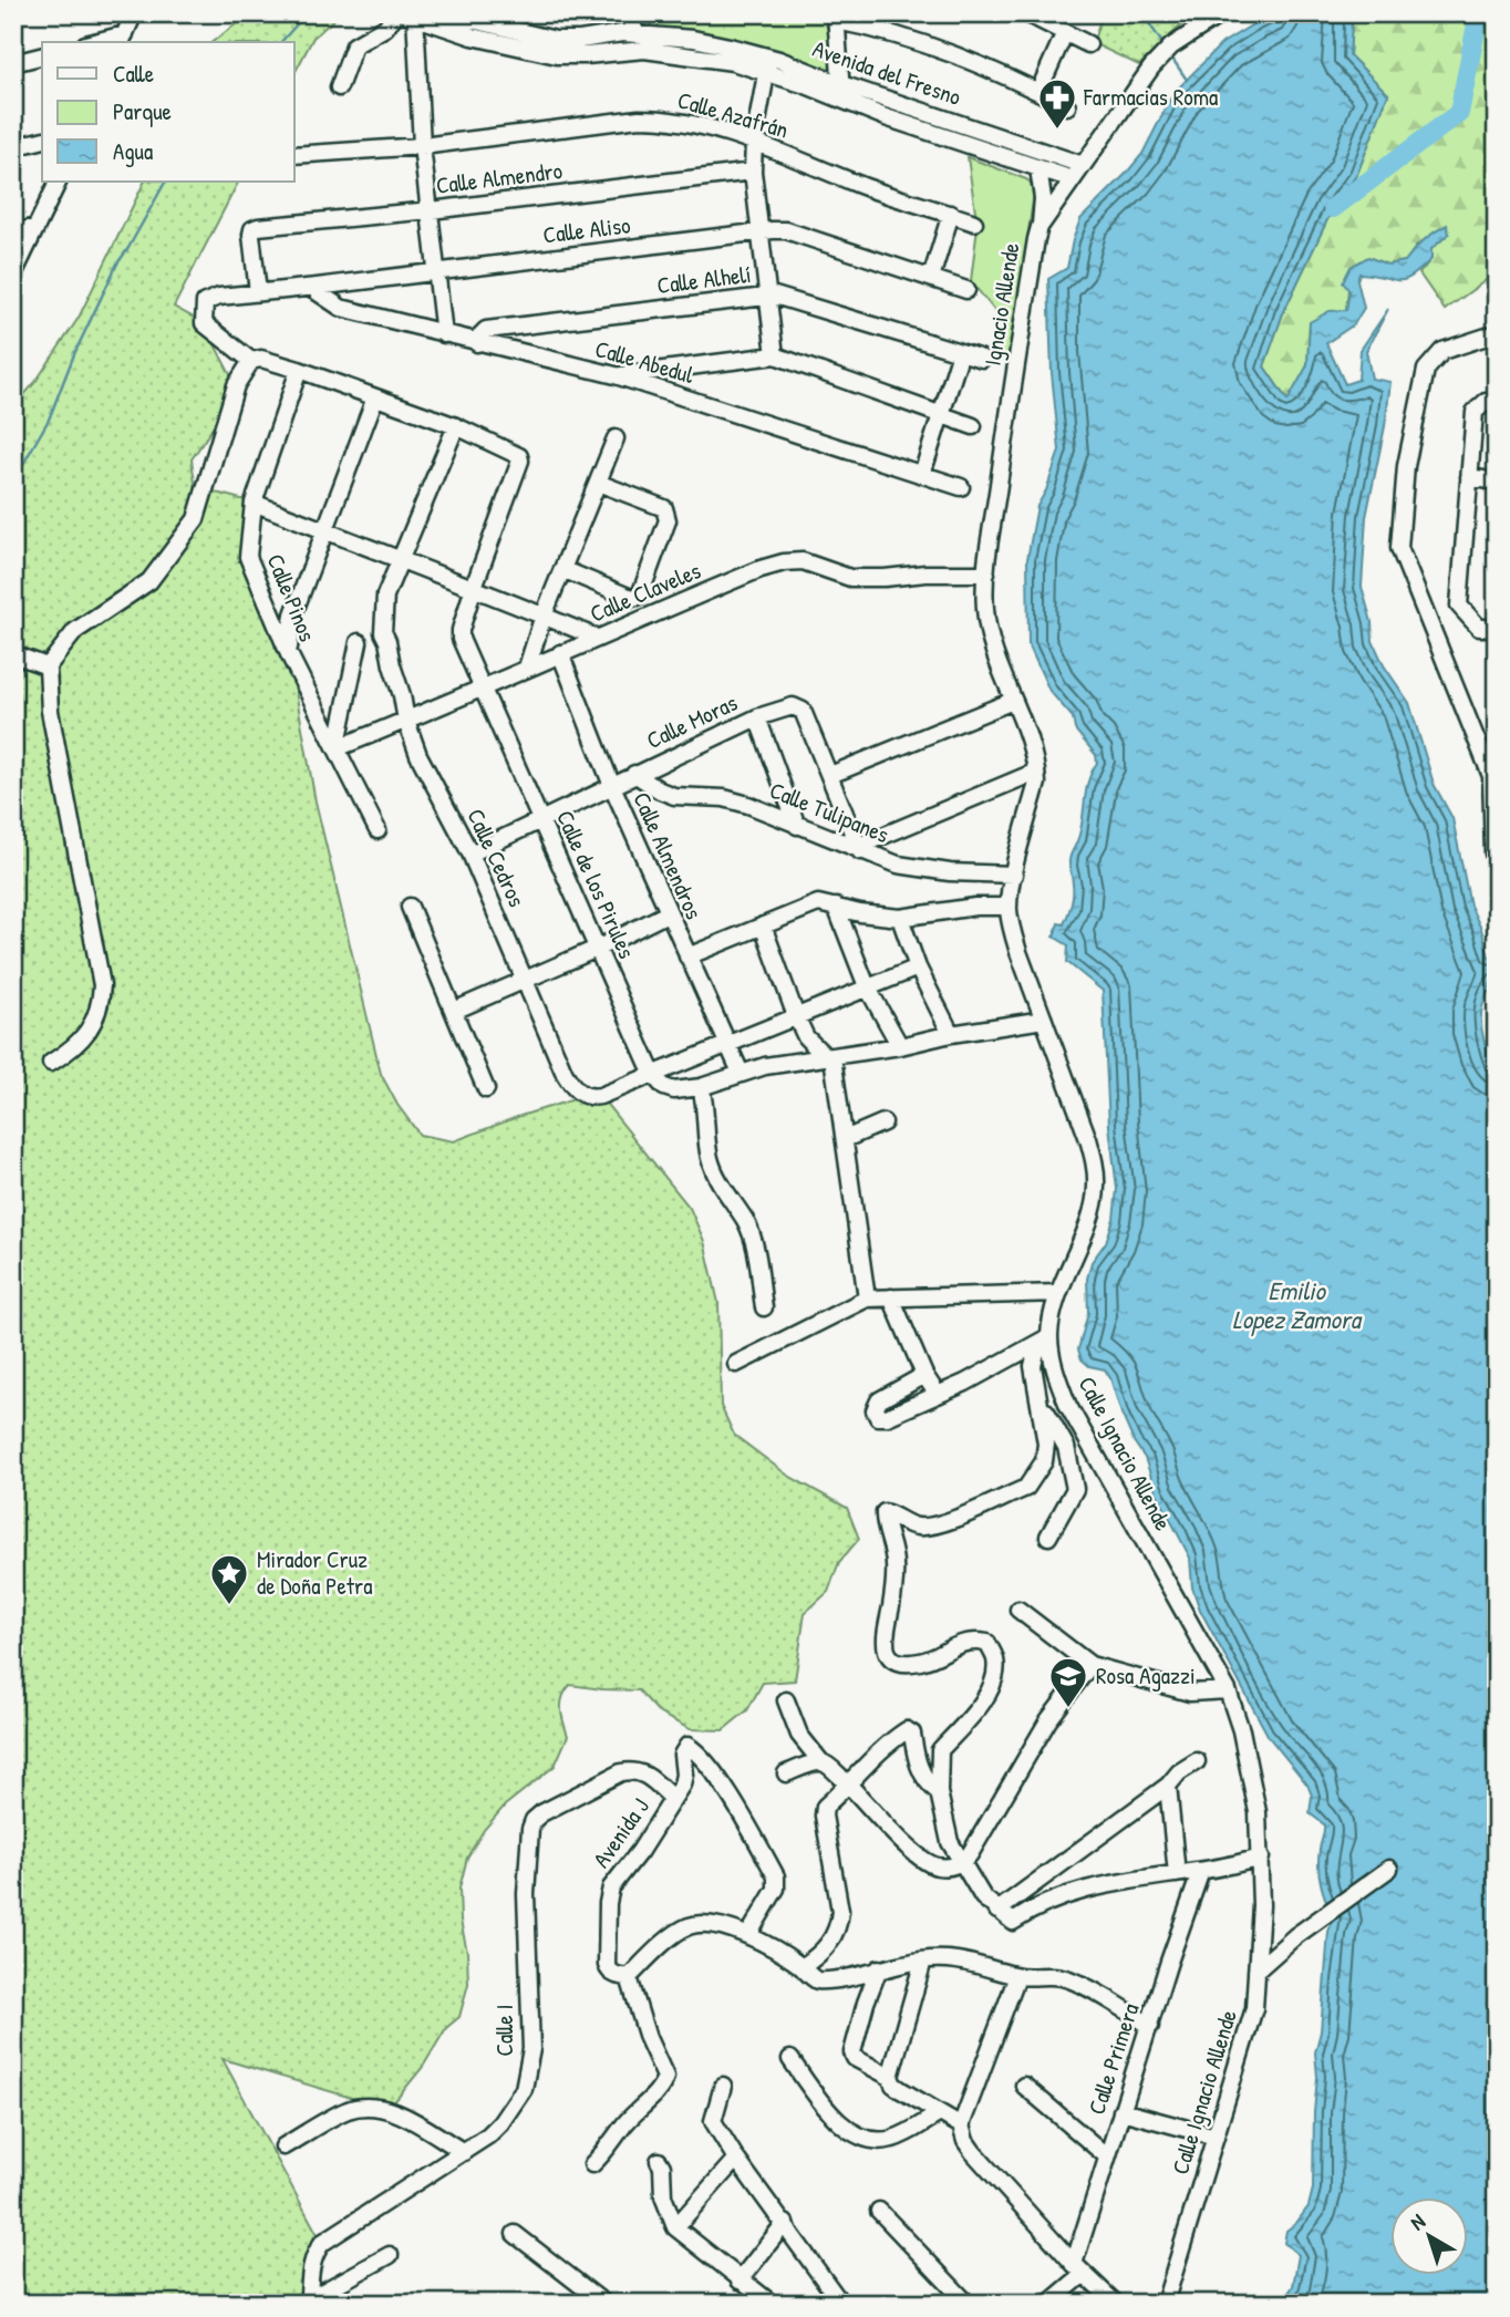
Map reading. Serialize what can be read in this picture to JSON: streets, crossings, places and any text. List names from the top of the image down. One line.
{"streets":{"street":["Avenida del Fresno","Calle Azafrán","Calle Almendro","Calle Aliso","Calle Alhelí","Ignacio Allende","Calle Abedul","Calle Claveles","Calle Pinos","Calle Moras","Calle Tulipanes","Calle Almendros","Calle Cedros","Calle de los Pirules","Calle Ignacio Allende","Avenida J","Calle I","Calle Primera"]},"crossings":[["Avenida del Fresno","Ignacio Allende"],["Calle Almendro","Calle Aliso"],["Calle Aliso","Calle Abedul"],["Calle Alhelí","Calle Abedul"],["Ignacio Allende","Calle Ignacio Allende"],["Calle Claveles","Calle Pinos"],["Calle Claveles","Calle Almendros"],["Calle Claveles","Calle Cedros"],["Calle Claveles","Calle de los Pirules"],["Calle Claveles","Calle Ignacio Allende"],["Calle Moras","Calle Tulipanes"],["Calle Moras","Calle Almendros"],["Calle Moras","Calle Cedros"],["Calle Moras","Calle de los Pirules"],["Calle Tulipanes","Calle Ignacio Allende"],["Calle Cedros","Calle de los Pirules"],["Avenida J","Calle I"]],"water":["Emilio Lopez Zamora"],"places":{"pharmacy":["Farmacias Roma"],"place":["Mirador Cruz de Doña Petra"],"school or university":["Rosa Agazzi"]},"legend":["Calle","Parque","Agua"],"north":"top left"}
